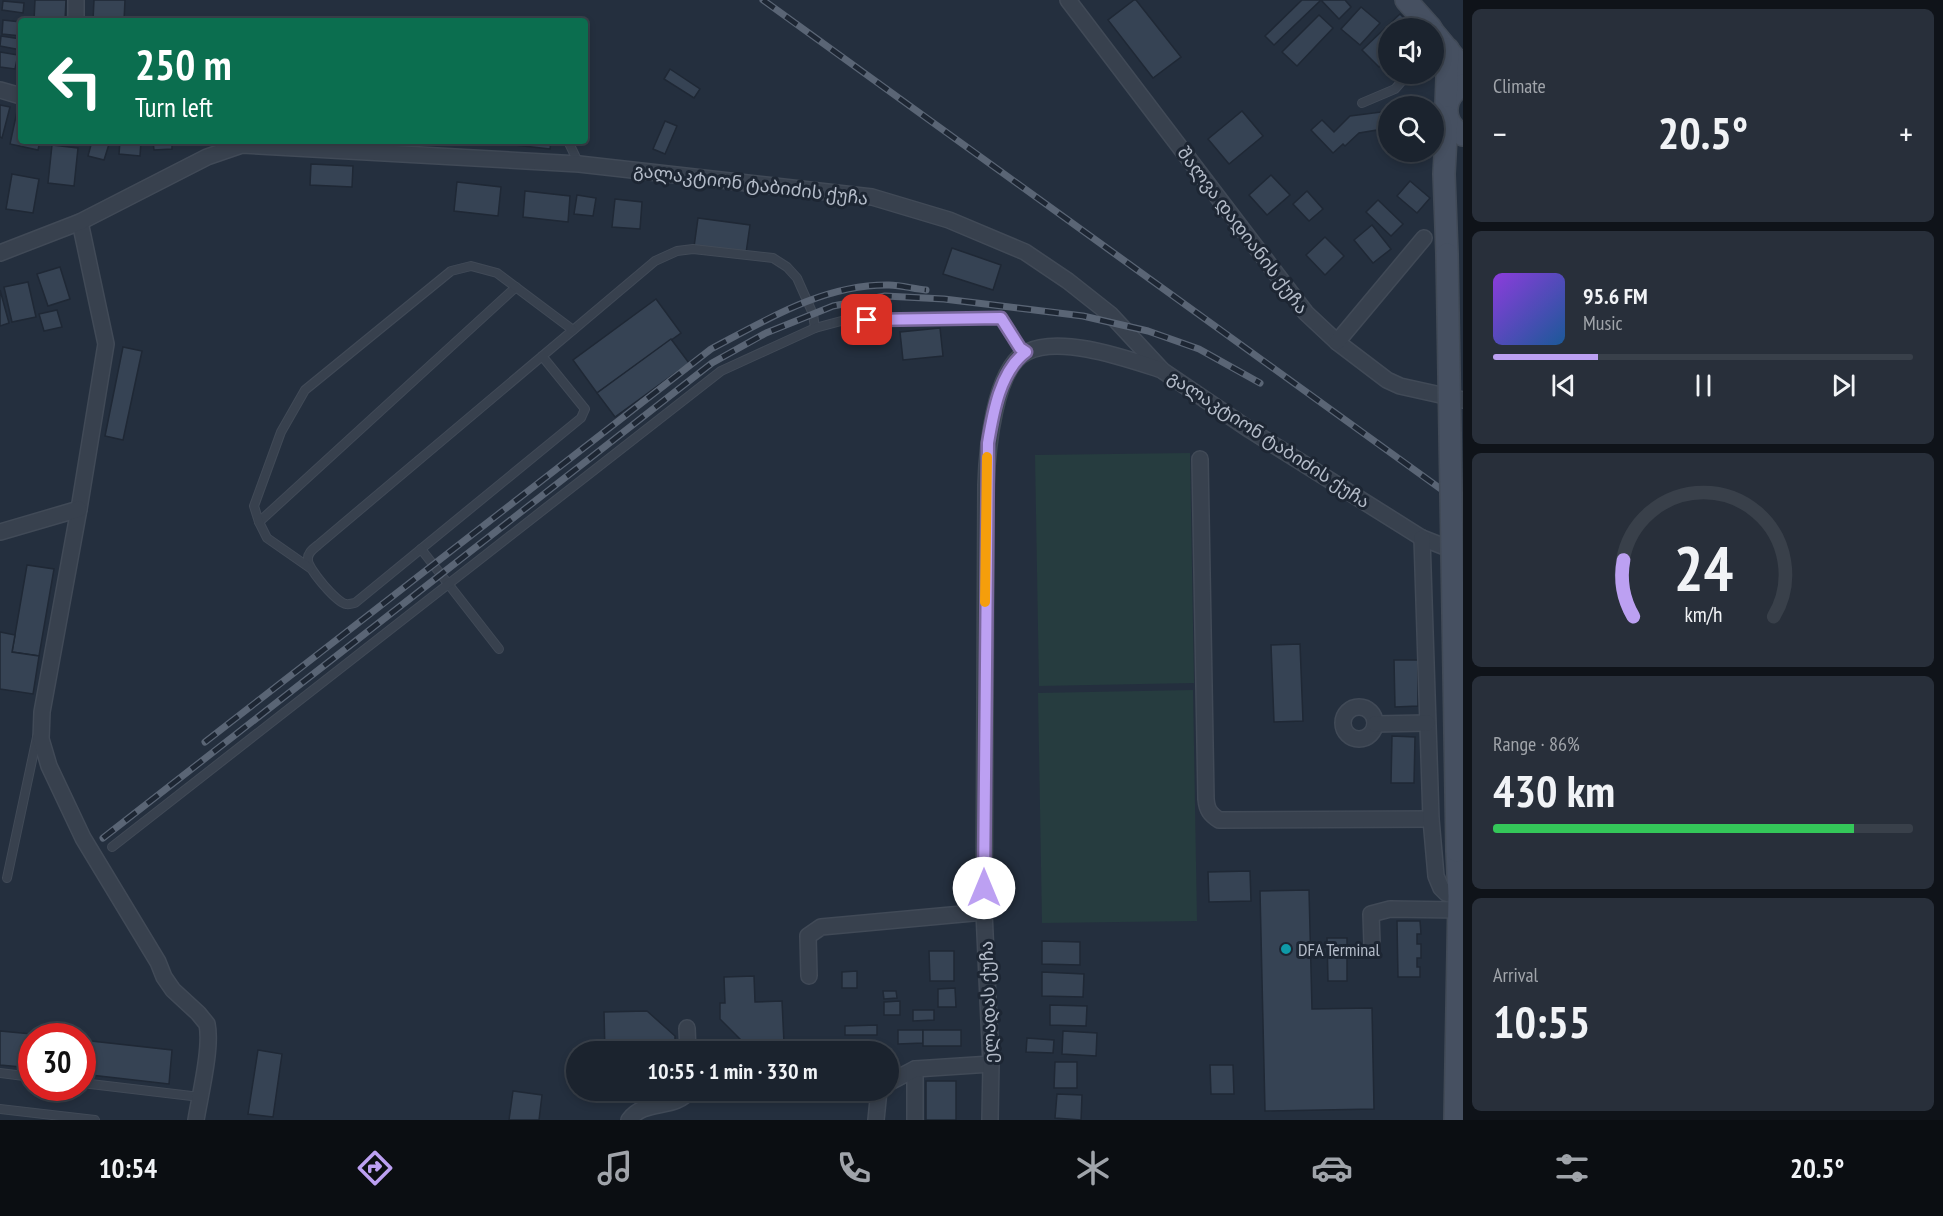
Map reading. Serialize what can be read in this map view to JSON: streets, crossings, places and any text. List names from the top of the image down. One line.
{"streets":{"street":["გალაკტიონ ტაბიძის ქუჩა","შალვა დადიანის ქუჩა","ელადას ქუჩა"]},"places":["DFA Terminal"],"page":{"tile":["Climate",["Range · 86%","430 km"],["Arrival","10:55"]],"turn":["250 m","Turn left"],"heat":["−","20.5°","+"],"song":["95.6 FM","Music"],"limit":"30","trip":"10:55 · 1 min · 330 m","tabs":["10:54","20.5°"],"gauge":["24","km/h"]}}
